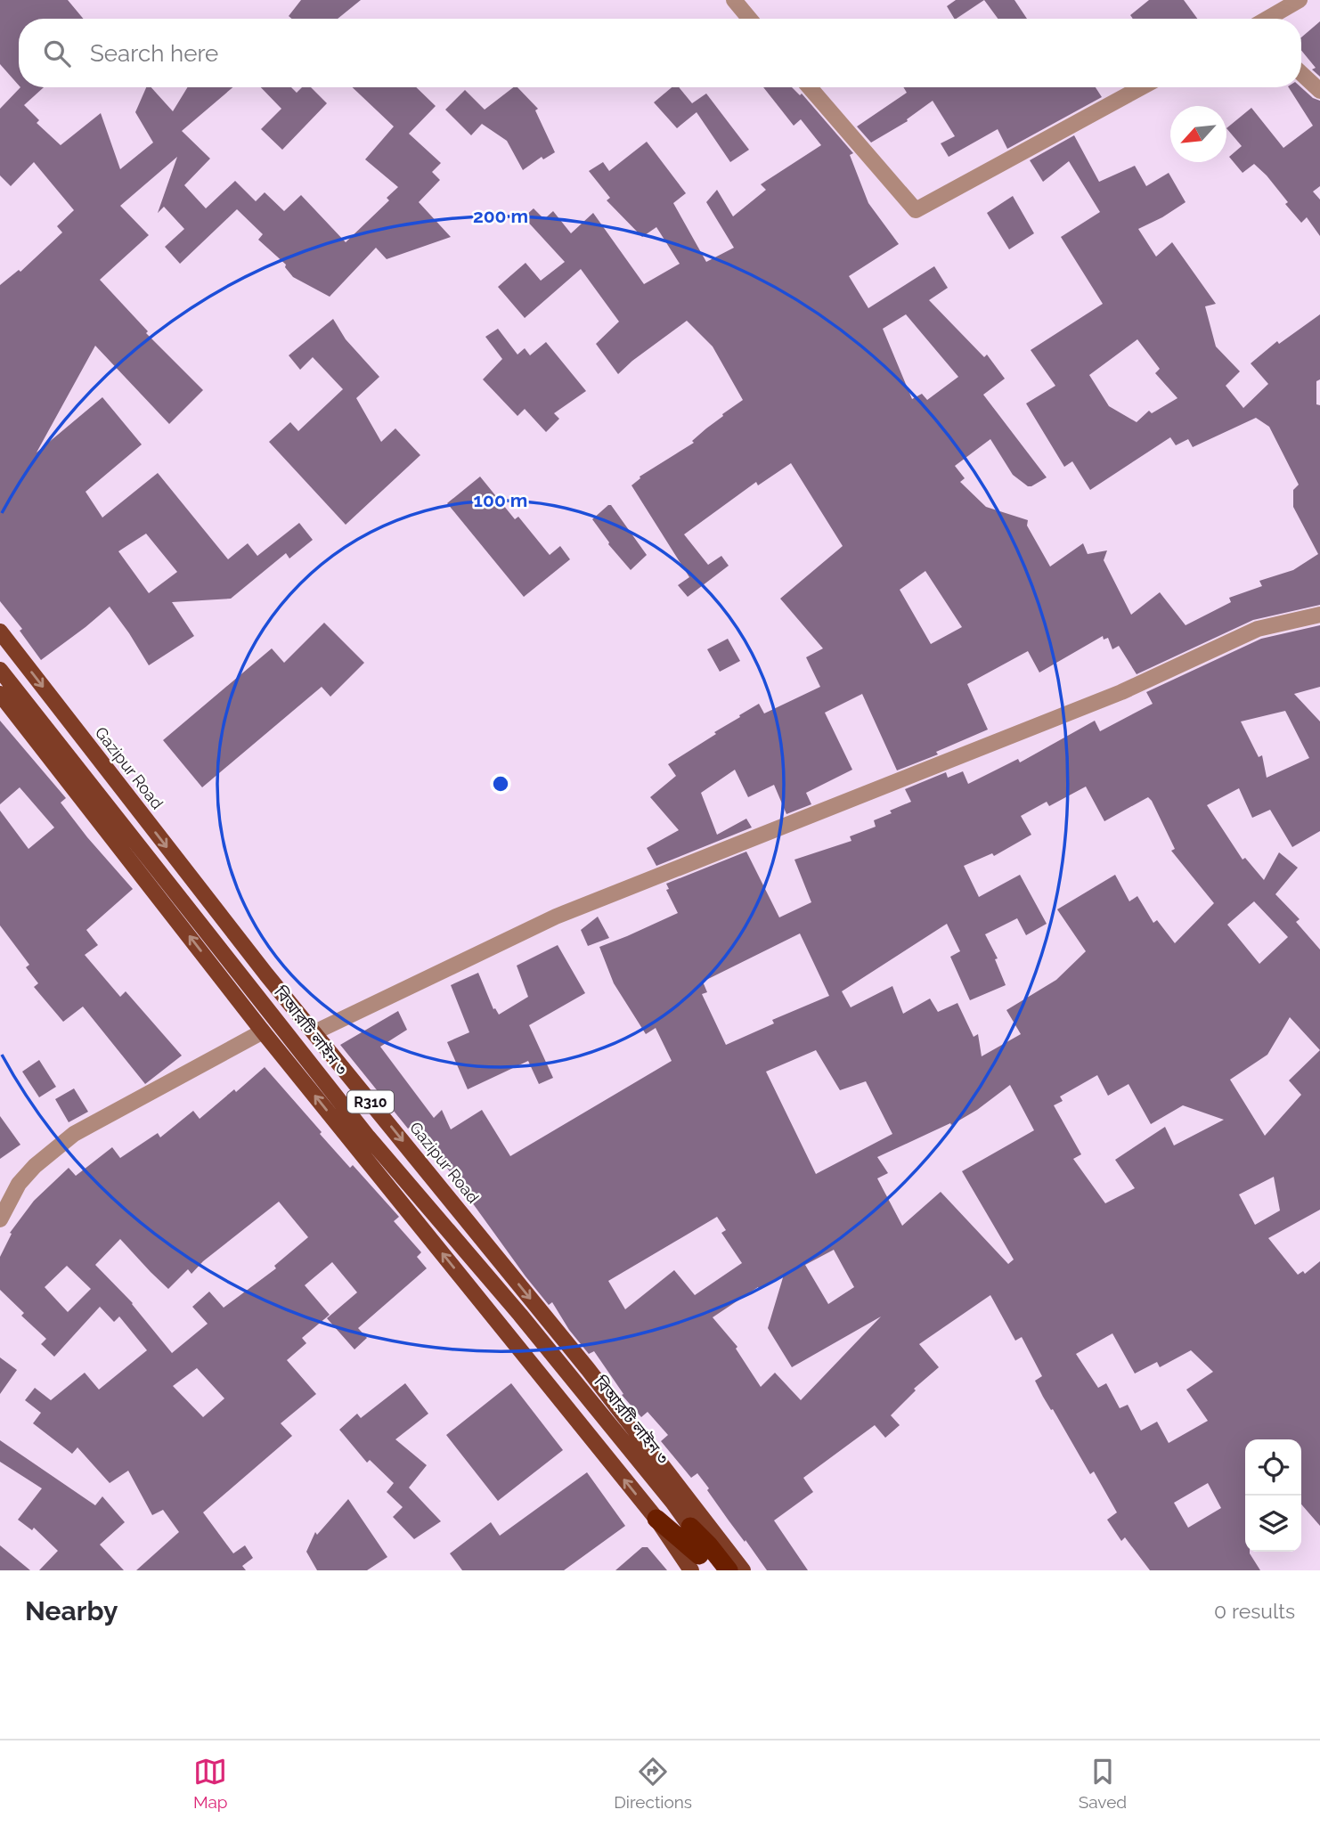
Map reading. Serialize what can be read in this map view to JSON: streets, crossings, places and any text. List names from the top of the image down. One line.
{"streets":{"highway":["বিআরটি লাইন ৩"],"main road":["Gazipur Road","R310"]},"north":"bottom left","page":{"search":"Search here","heading":["Nearby","0 results"],"nav":["Map","Directions","Saved"]},"rings":["200 m","100 m"]}
